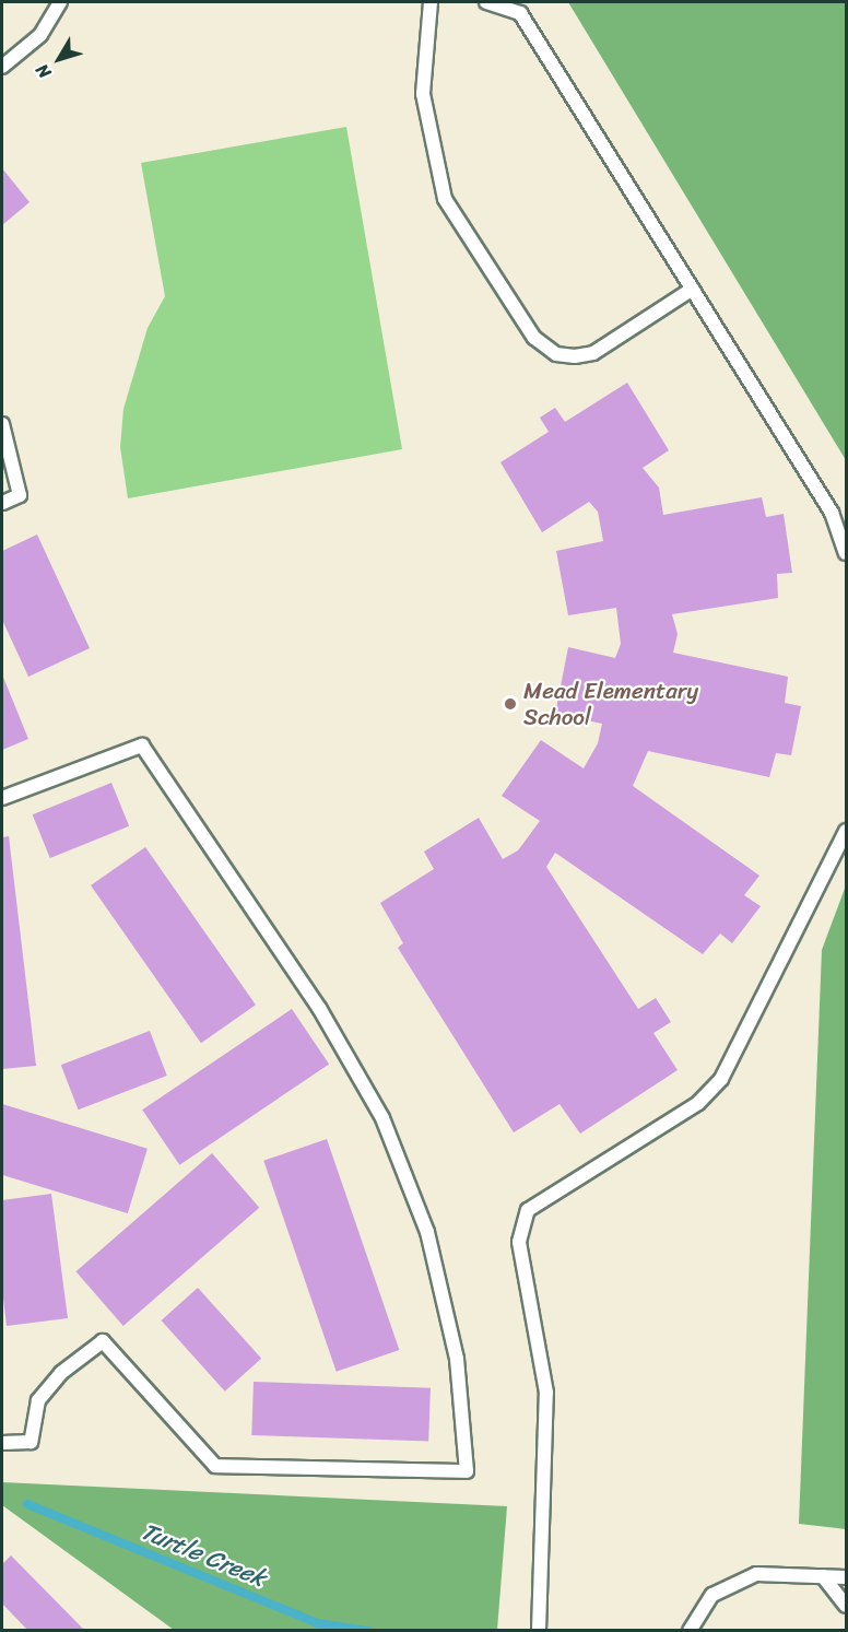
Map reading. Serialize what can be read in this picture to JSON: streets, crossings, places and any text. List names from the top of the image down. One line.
{"water":["Turtle Creek"],"places":["Mead Elementary School"],"north":"bottom left"}
